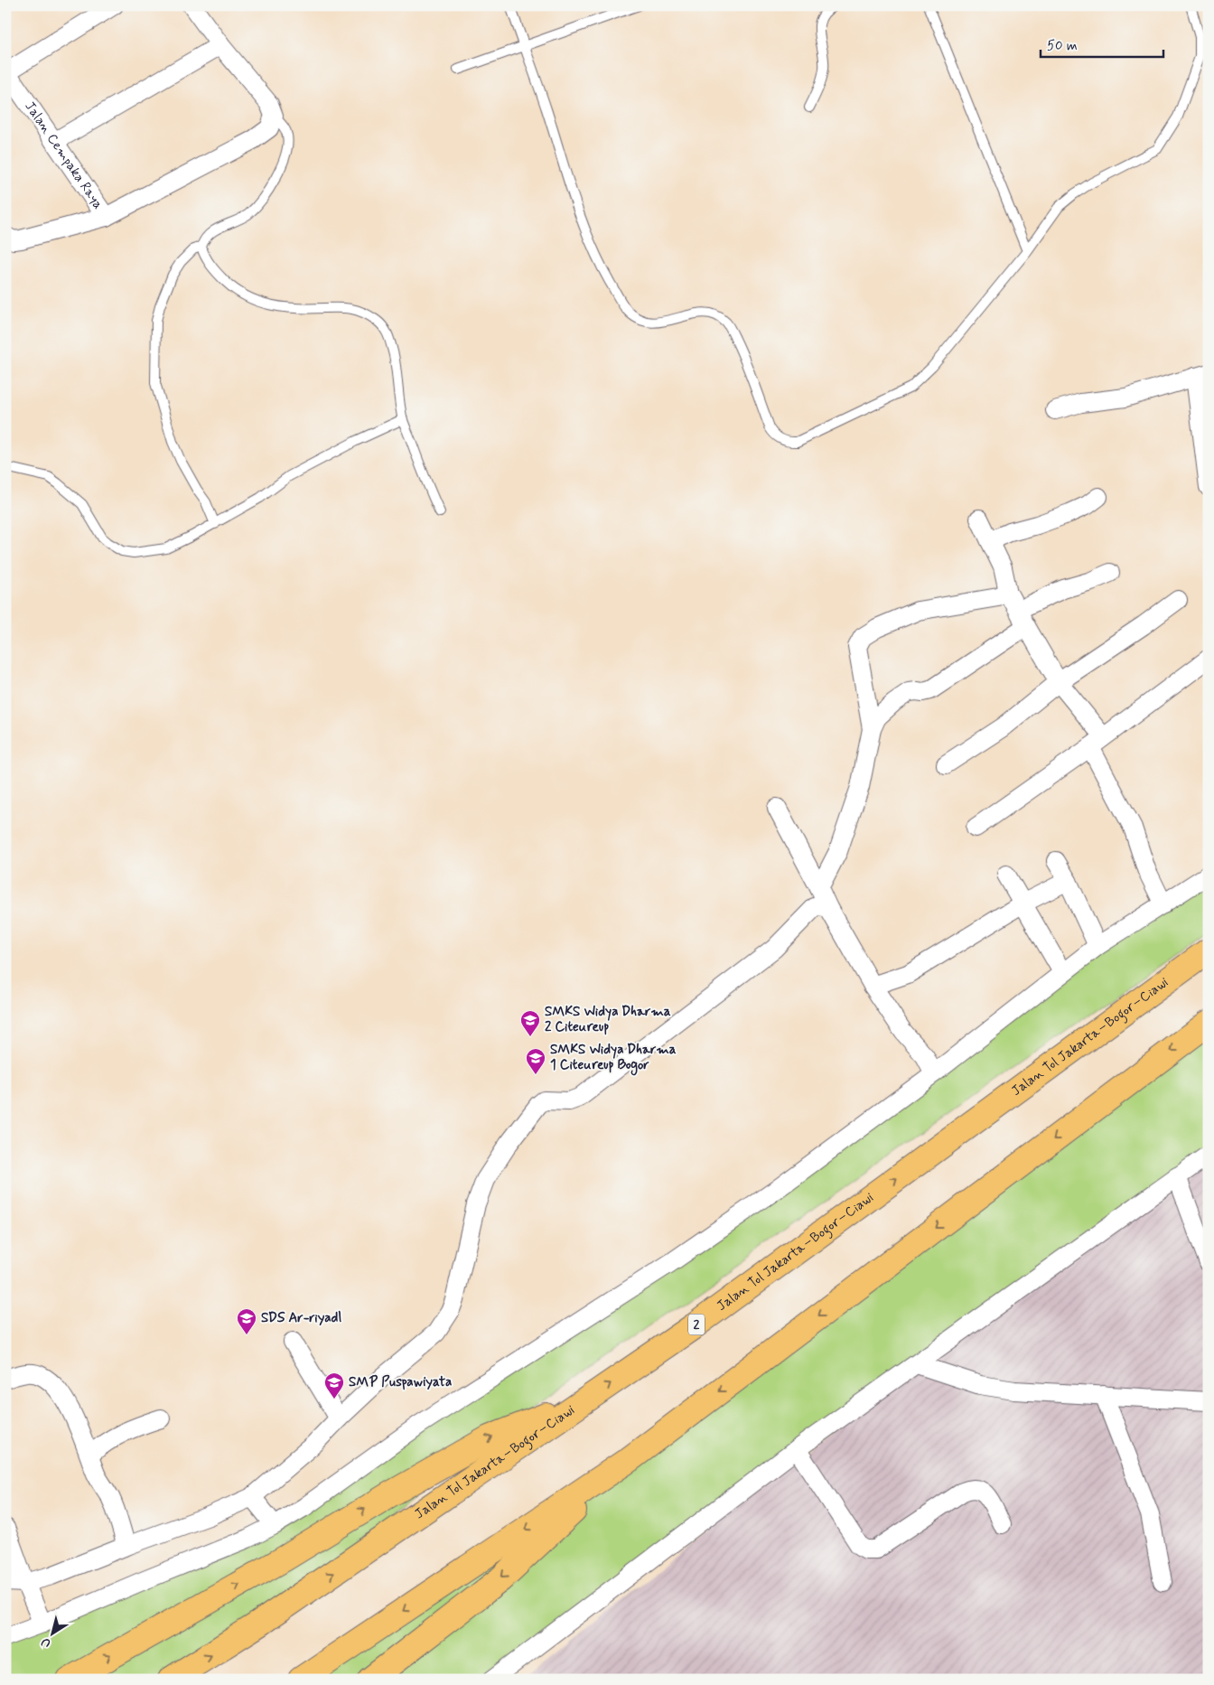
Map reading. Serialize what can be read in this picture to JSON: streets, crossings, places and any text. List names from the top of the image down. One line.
{"streets":{"highway":["Jalan Tol Jakarta–Bogor–Ciawi","2"],"street":["Jalan Cempaka Raya"]},"places":{"school or university":["SMKS Widya Dharma 2 Citeureup","SMKS Widya Dharma 1 Citeureup Bogor","SDS Ar-riyadl","SMP Puspawiyata"]},"scale_bar":"50 m","north":"bottom left"}
